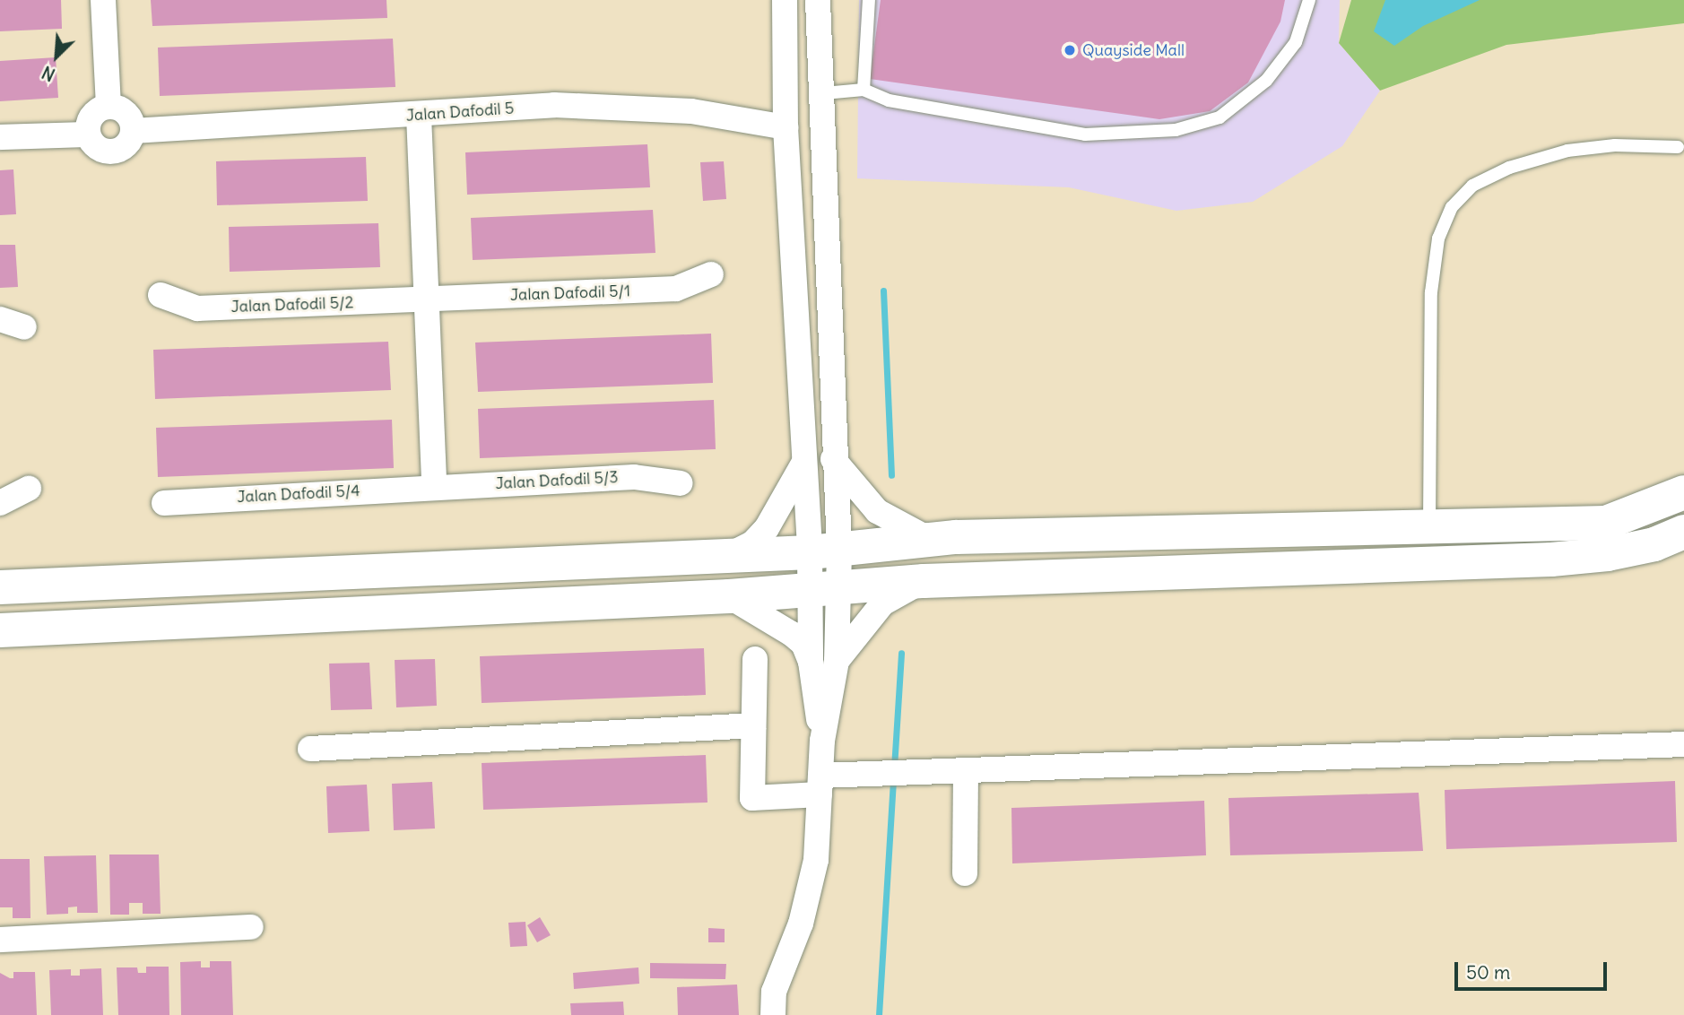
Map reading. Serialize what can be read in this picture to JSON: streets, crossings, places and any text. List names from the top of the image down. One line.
{"streets":{"street":["Jalan Dafodil 5","Jalan Dafodil 5/1","Jalan Dafodil 5/2","Jalan Dafodil 5/3","Jalan Dafodil 5/4"]},"crossings":[["Jalan Dafodil 5/1","Jalan Dafodil 5/2"],["Jalan Dafodil 5/3","Jalan Dafodil 5/4"]],"places":["Quayside Mall"],"scale_bar":"50 m","north":"bottom left"}
